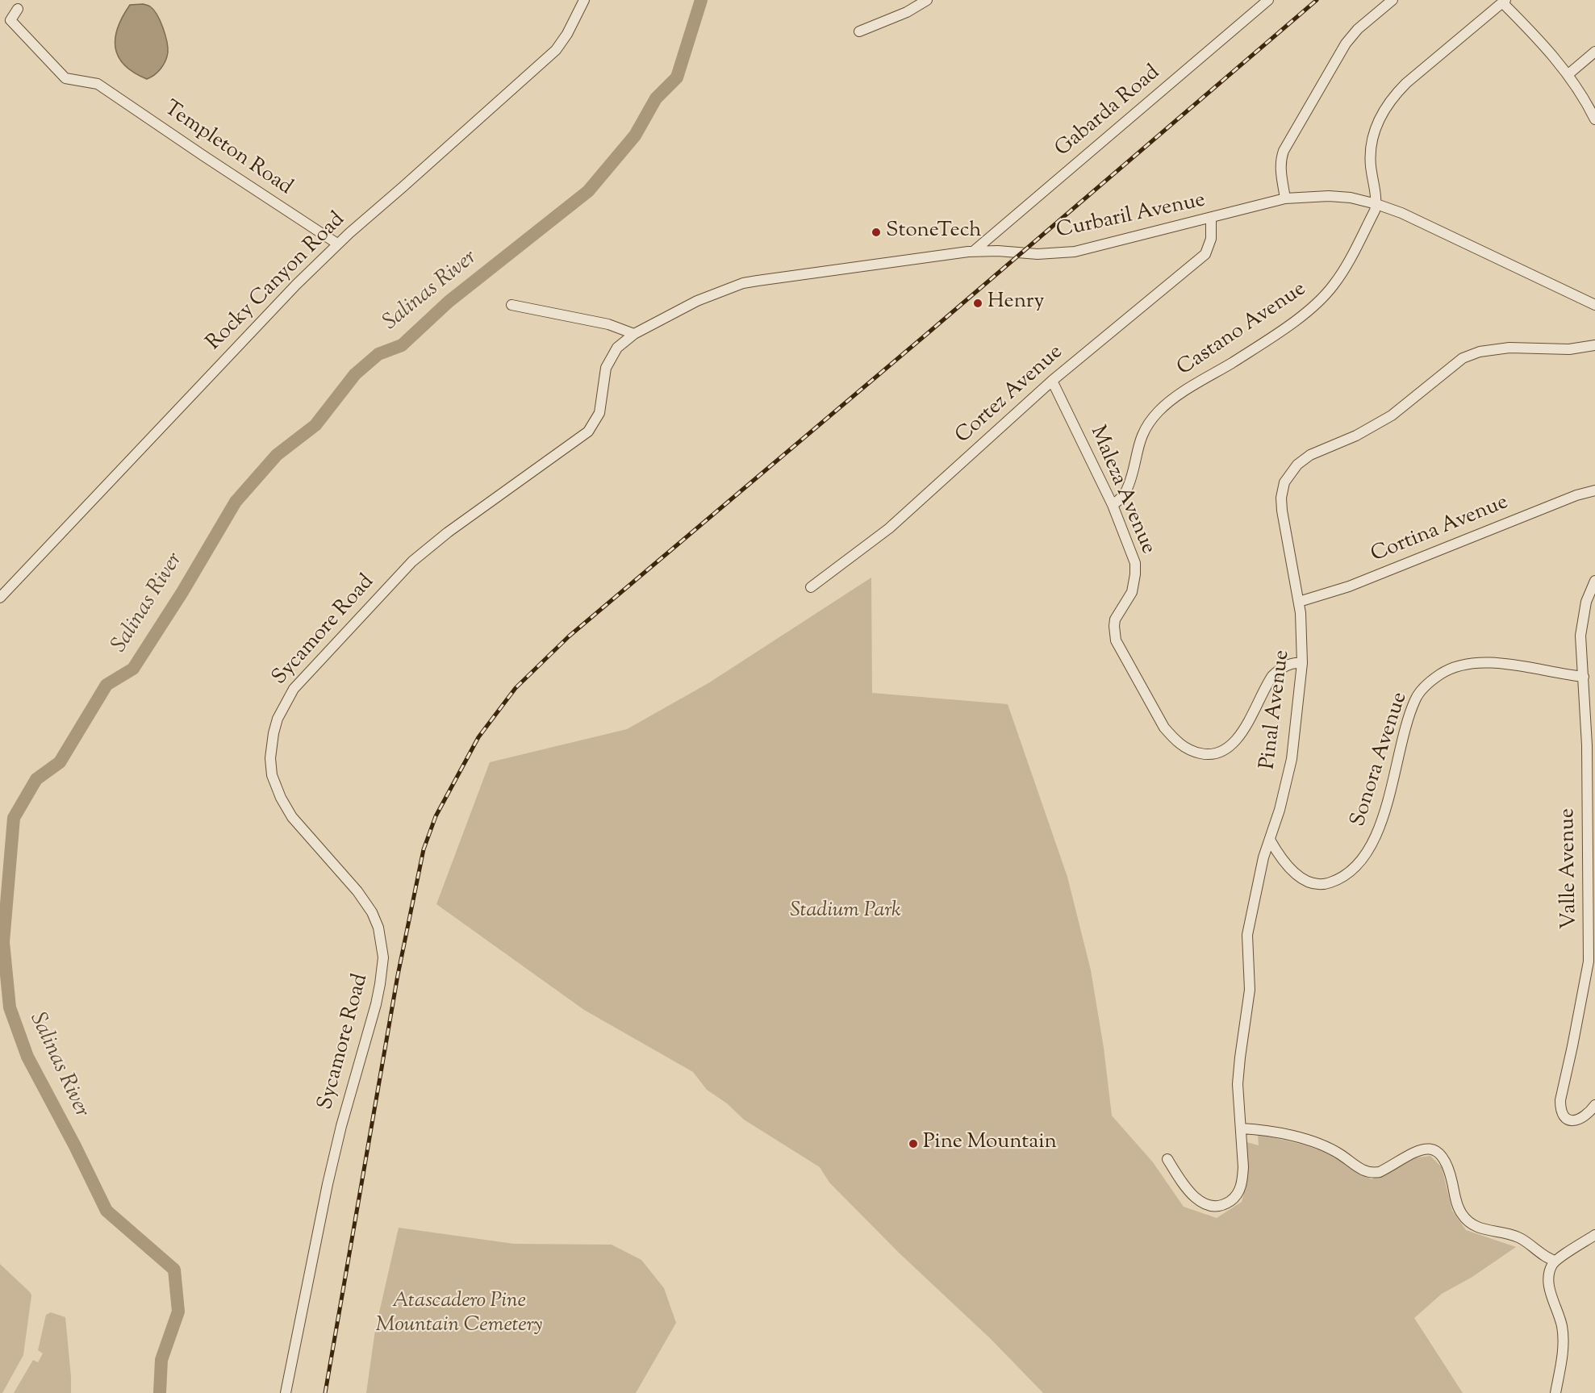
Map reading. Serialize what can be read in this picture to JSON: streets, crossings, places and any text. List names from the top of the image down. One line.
{"streets":{"street":["Gabarda Road","Templeton Road","Curbaril Avenue","Rocky Canyon Road","Castano Avenue","Cortez Avenue","Maleza Avenue","Cortina Avenue","Sycamore Road","Pinal Avenue","Sonora Avenue","Valle Avenue"]},"crossings":[["Gabarda Road","Curbaril Avenue"],["Templeton Road","Rocky Canyon Road"],["Curbaril Avenue","Castano Avenue"],["Curbaril Avenue","Cortez Avenue"],["Curbaril Avenue","Sycamore Road"],["Castano Avenue","Maleza Avenue"],["Cortez Avenue","Maleza Avenue"],["Maleza Avenue","Pinal Avenue"],["Cortina Avenue","Pinal Avenue"],["Pinal Avenue","Sonora Avenue"],["Sonora Avenue","Valle Avenue"]],"water":["Salinas River"],"parks":["Stadium Park","Atascadero Pine Mountain Cemetery"],"places":["StoneTech","Henry","Pine Mountain"]}
